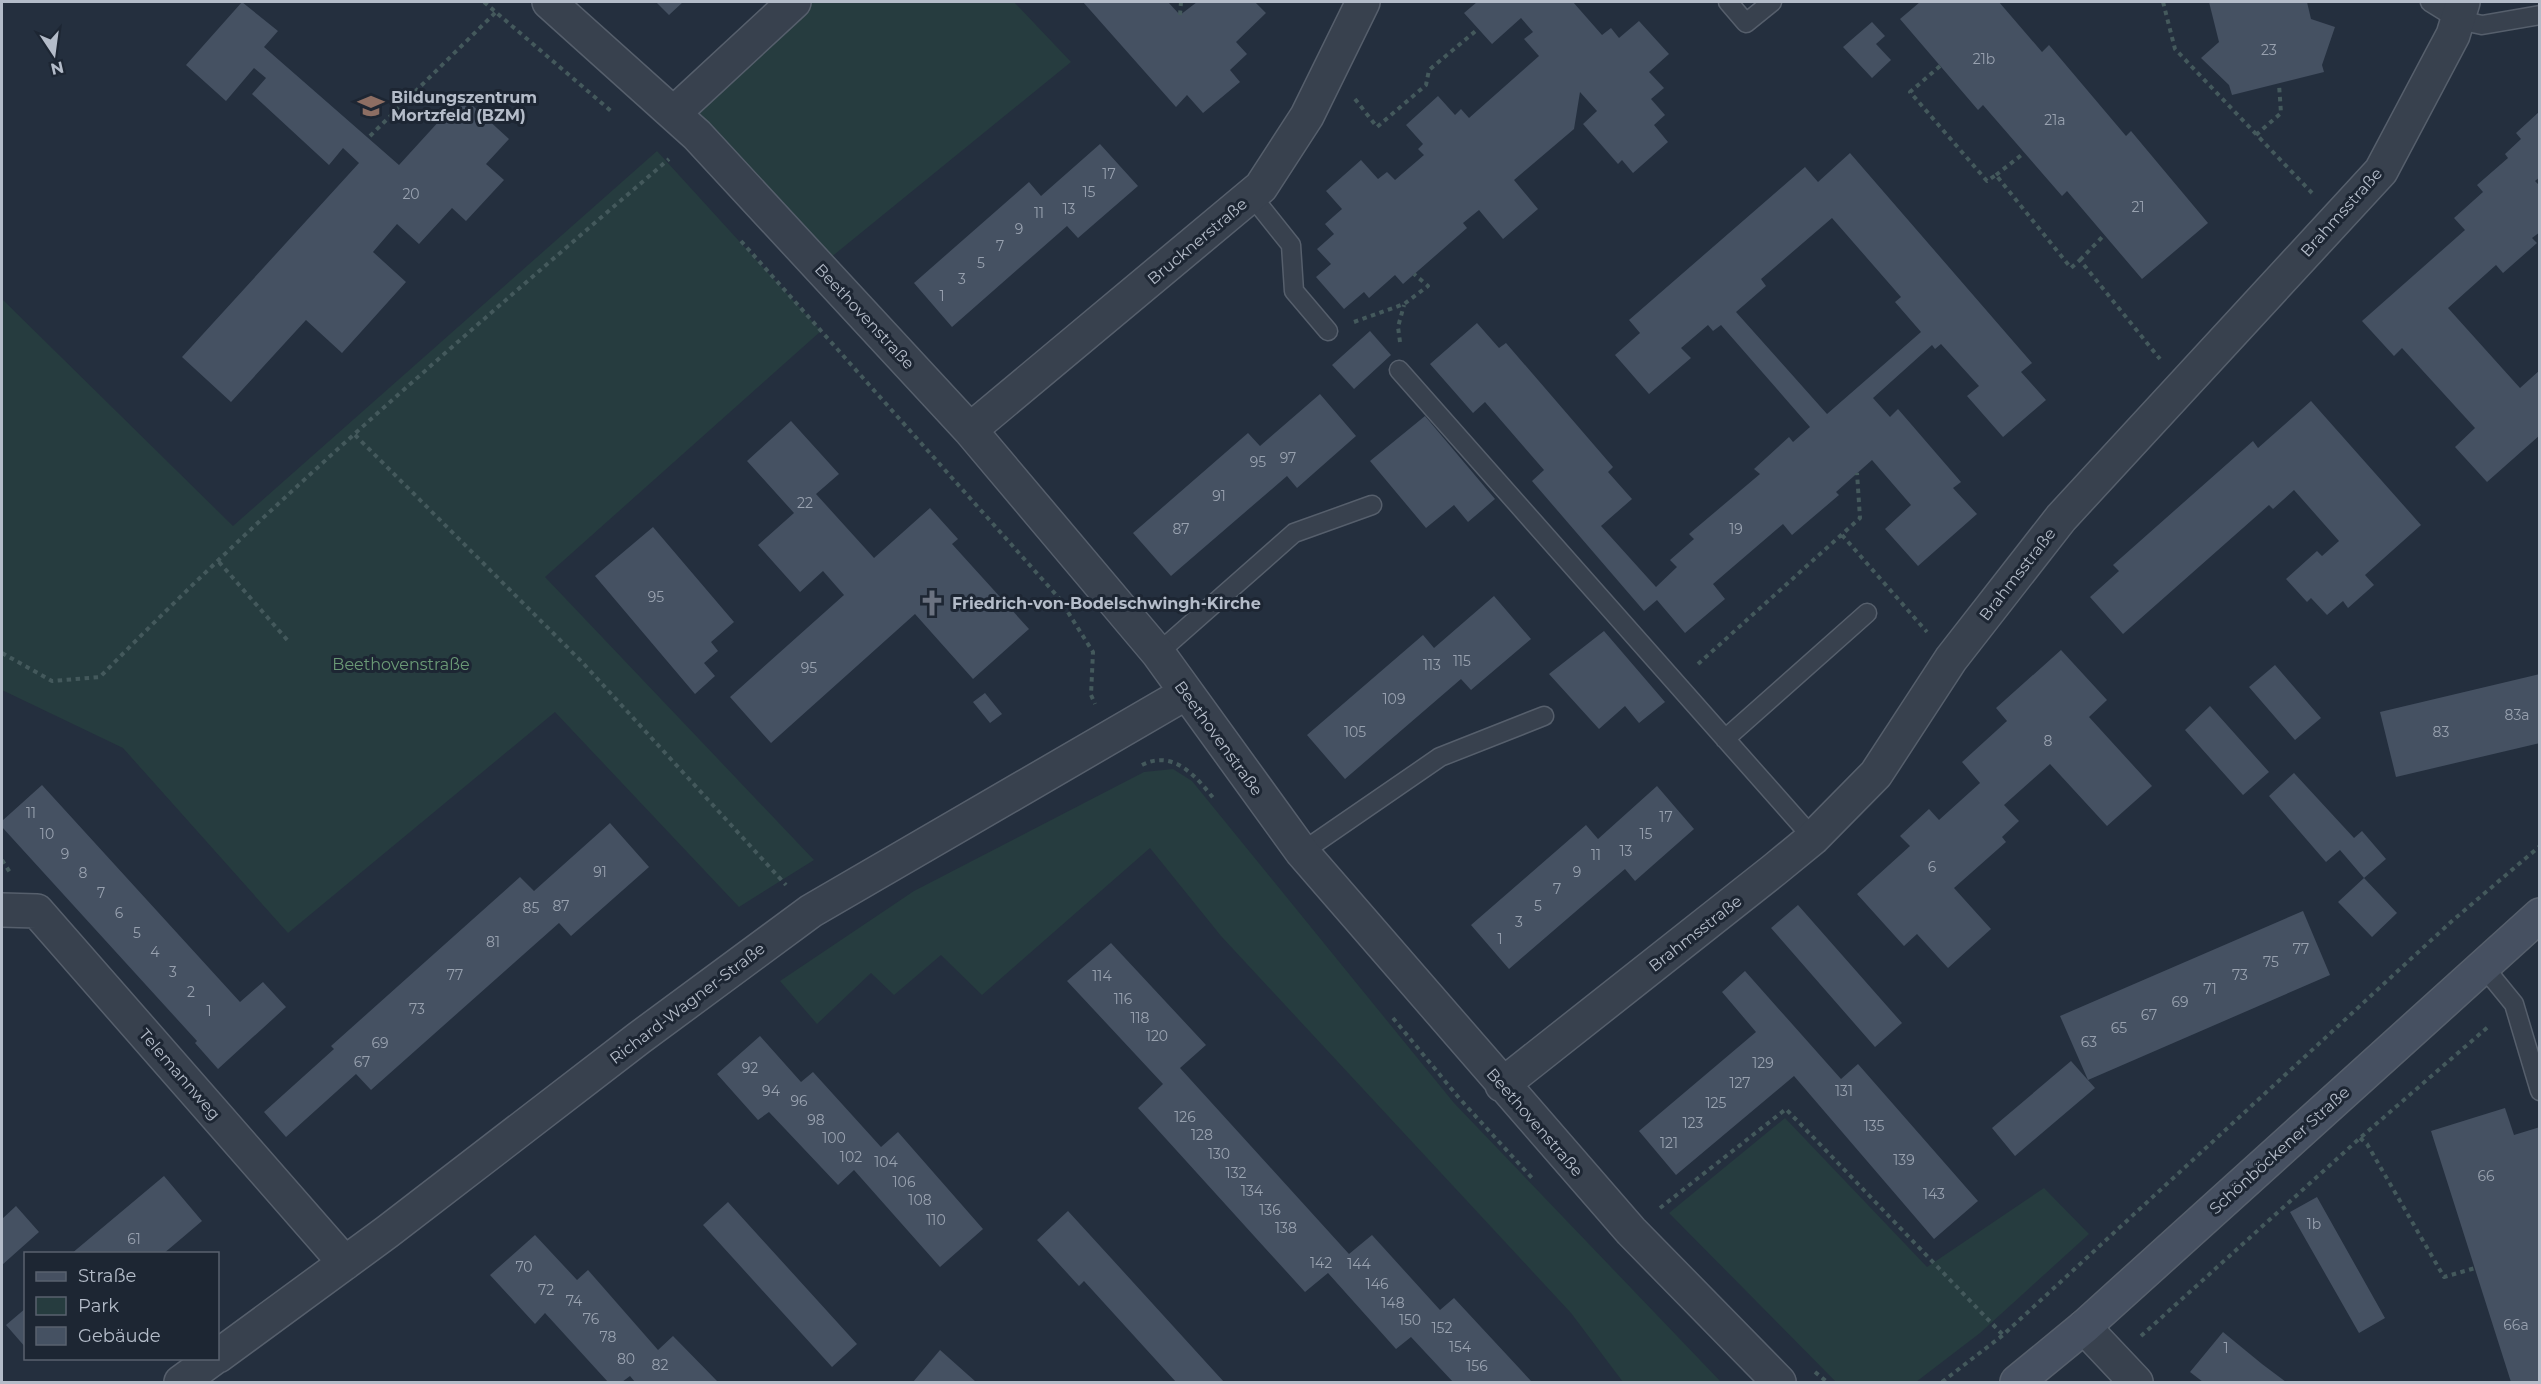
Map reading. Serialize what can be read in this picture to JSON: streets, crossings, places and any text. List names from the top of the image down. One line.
{"streets":{"main road":["Schönböckener Straße"],"street":["Brahmsstraße","Brucknerstraße","Beethovenstraße","Richard-Wagner-Straße","Telemannweg"]},"crossings":[["Brahmsstraße","Beethovenstraße"],["Brucknerstraße","Beethovenstraße"],["Beethovenstraße","Richard-Wagner-Straße"],["Richard-Wagner-Straße","Telemannweg"]],"parks":["Beethovenstraße"],"places":{"school or university":["Bildungszentrum Mortzfeld (BZM)"],"church":["Friedrich-von-Bodelschwingh-Kirche"]},"house_numbers":["23","21b","21a","17","15","20","21","13","11","9","7","5","3","1","97","95","91","22","87","19","95","115","113","95","109","83a","105","83","8","11","17","10","15","13","9","11","6","91","9","8","7","7","87","5","85","6","3","5","1","81","77","4","75","3","77","73","114","71","2","116","69","73","1","67","118","65","120","63","69","67","129","92","127","94","131","96","125","126","98","123","135","128","100","121","130","102","139","104","132","66","106","134","143","108","136","110","1b","138","61","142","144","70","146","72","74","148","76","150","66a","152","78","154","1","80","82","156"],"legend":["Straße","Park","Gebäude"],"north":"bottom"}
